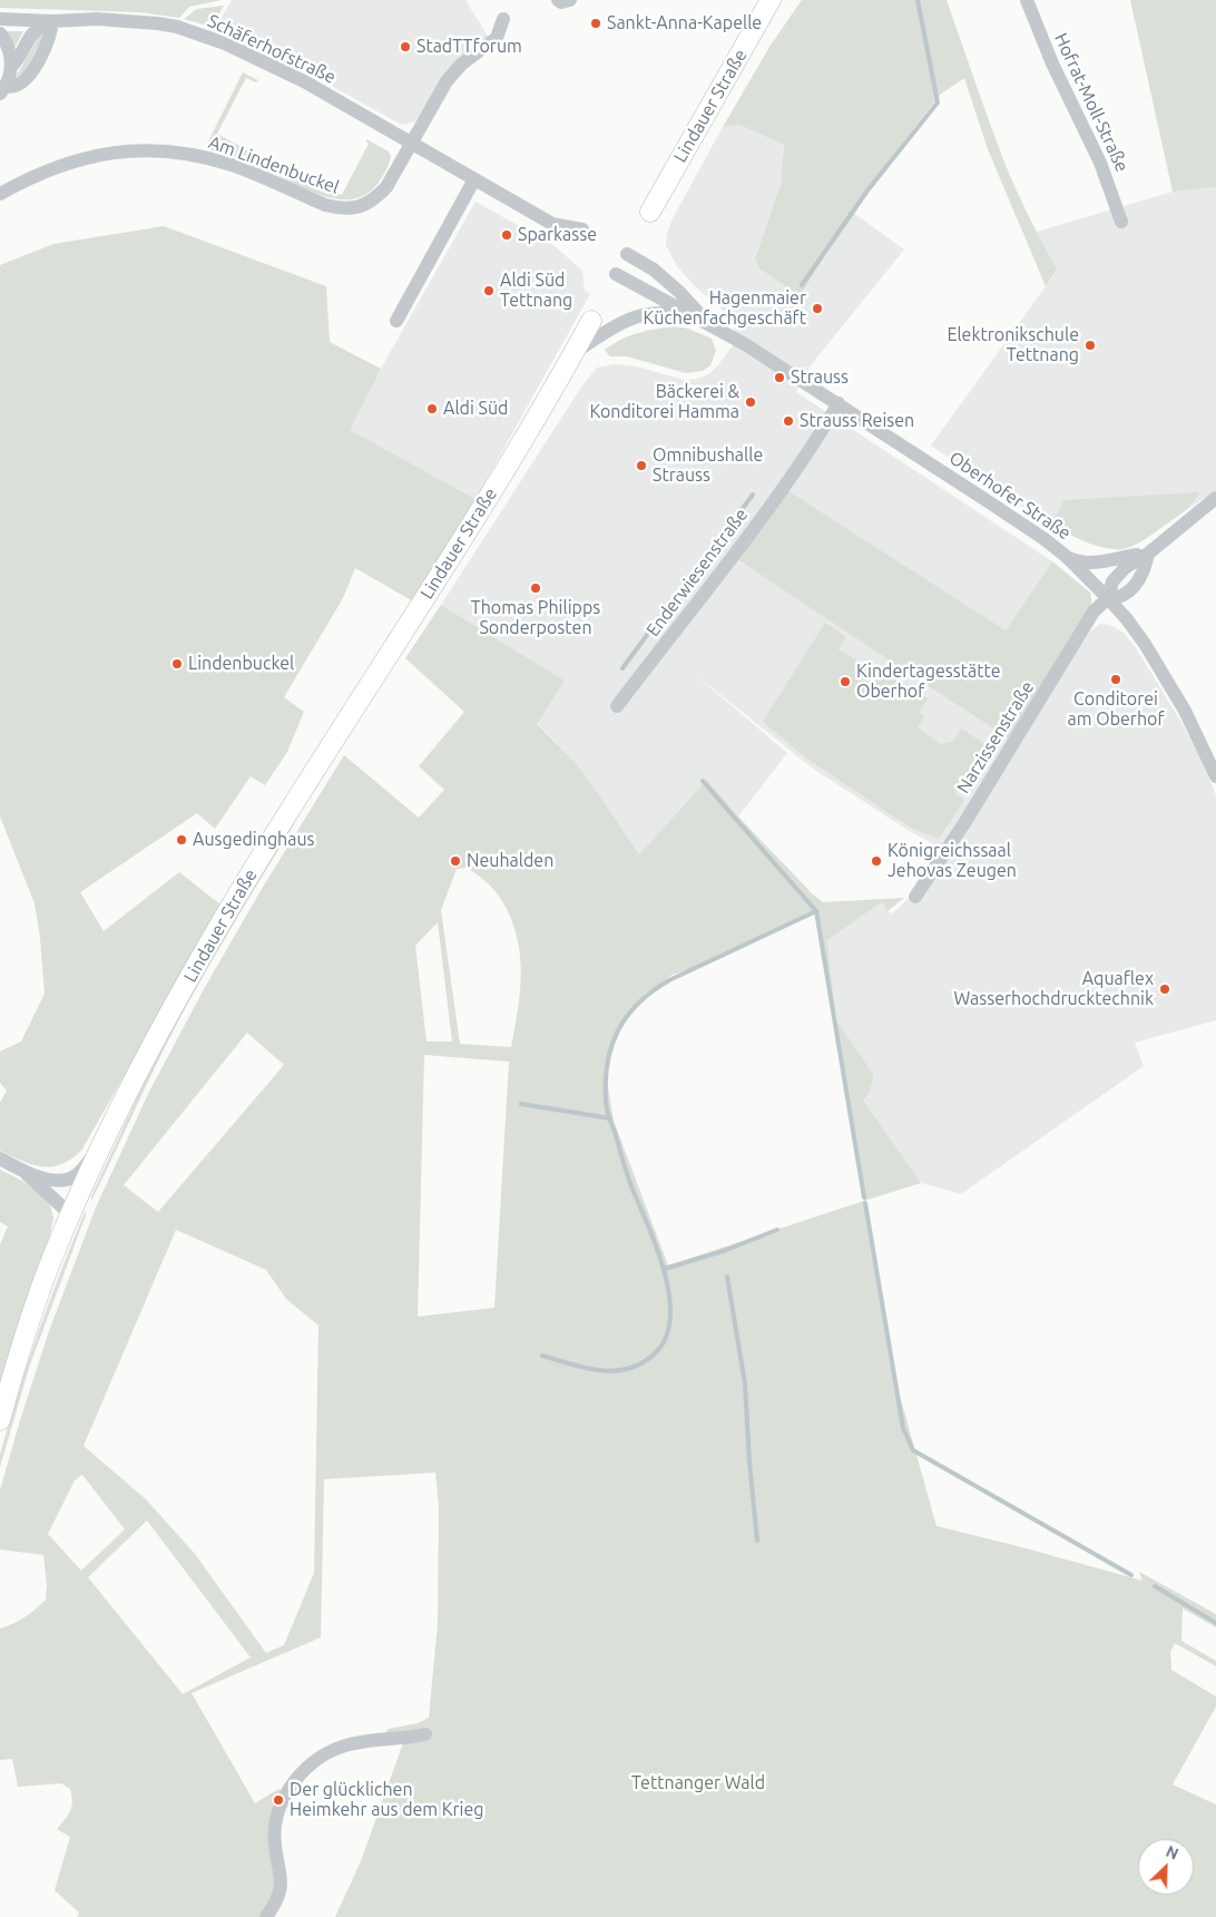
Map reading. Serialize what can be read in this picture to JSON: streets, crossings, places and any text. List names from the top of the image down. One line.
{"streets":{"main road":["Lindauer Straße"],"street":["Schäferhofstraße","Hofrat-Moll-Straße","Am Lindenbuckel","Oberhofer Straße","Enderwiesenstraße","Narzissenstraße"]},"crossings":[["Schäferhofstraße","Am Lindenbuckel"],["Lindauer Straße","Oberhofer Straße"],["Oberhofer Straße","Enderwiesenstraße"],["Oberhofer Straße","Narzissenstraße"]],"parks":["Tettnanger Wald"],"places":["Sankt-Anna-Kapelle","StadTTforum","Sparkasse","Aldi Süd Tettnang","Hagenmaier Küchenfachgeschäft","Elektronikschule Tettnang","Strauss","Bäckerei & Konditorei Hamma","Aldi Süd","Strauss Reisen","Omnibushalle Strauss","Thomas Philipps Sonderposten","Lindenbuckel","Conditorei am Oberhof","Kindertagesstätte Oberhof","Ausgedinghaus","Neuhalden","Königreichssaal Jehovas Zeugen","Aquaflex Wasserhochdrucktechnik","Der glücklichen Heimkehr aus dem Krieg"],"north":"top right"}
